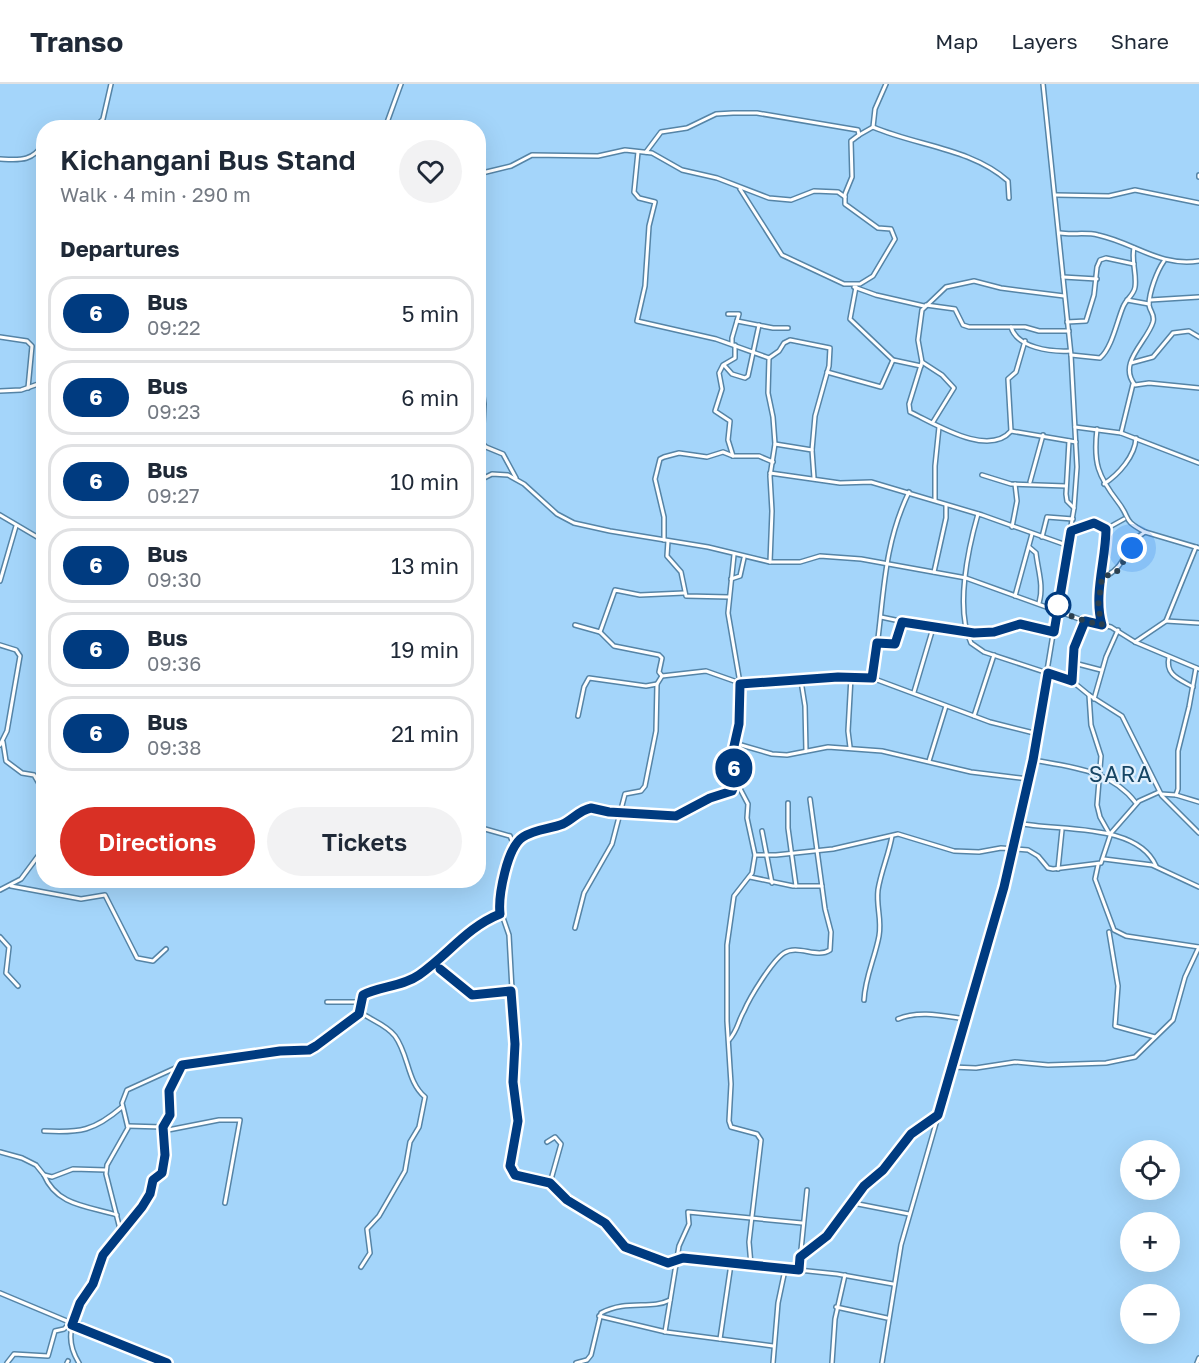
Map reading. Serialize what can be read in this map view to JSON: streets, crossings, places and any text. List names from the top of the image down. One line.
{"districts":["SARA"],"lines":["bus line 6"],"page":{"header":"Transo","nav":["Map","Layers","Share"],"on_map":"6","heading":[["Kichangani Bus Stand","Walk · 4 min · 290 m"],"Departures"],"list":[{"mark":"6","name":"Bus","note":"09:22","value":"5 min"},{"mark":"6","name":"Bus","note":"09:23","value":"6 min"},{"mark":"6","name":"Bus","note":"09:27","value":"10 min"},{"mark":"6","name":"Bus","note":"09:30","value":"13 min"},{"mark":"6","name":"Bus","note":"09:36","value":"19 min"},{"mark":"6","name":"Bus","note":"09:38","value":"21 min"}],"buttons":["Directions","Tickets"],"map_buttons":["+","−"]}}
